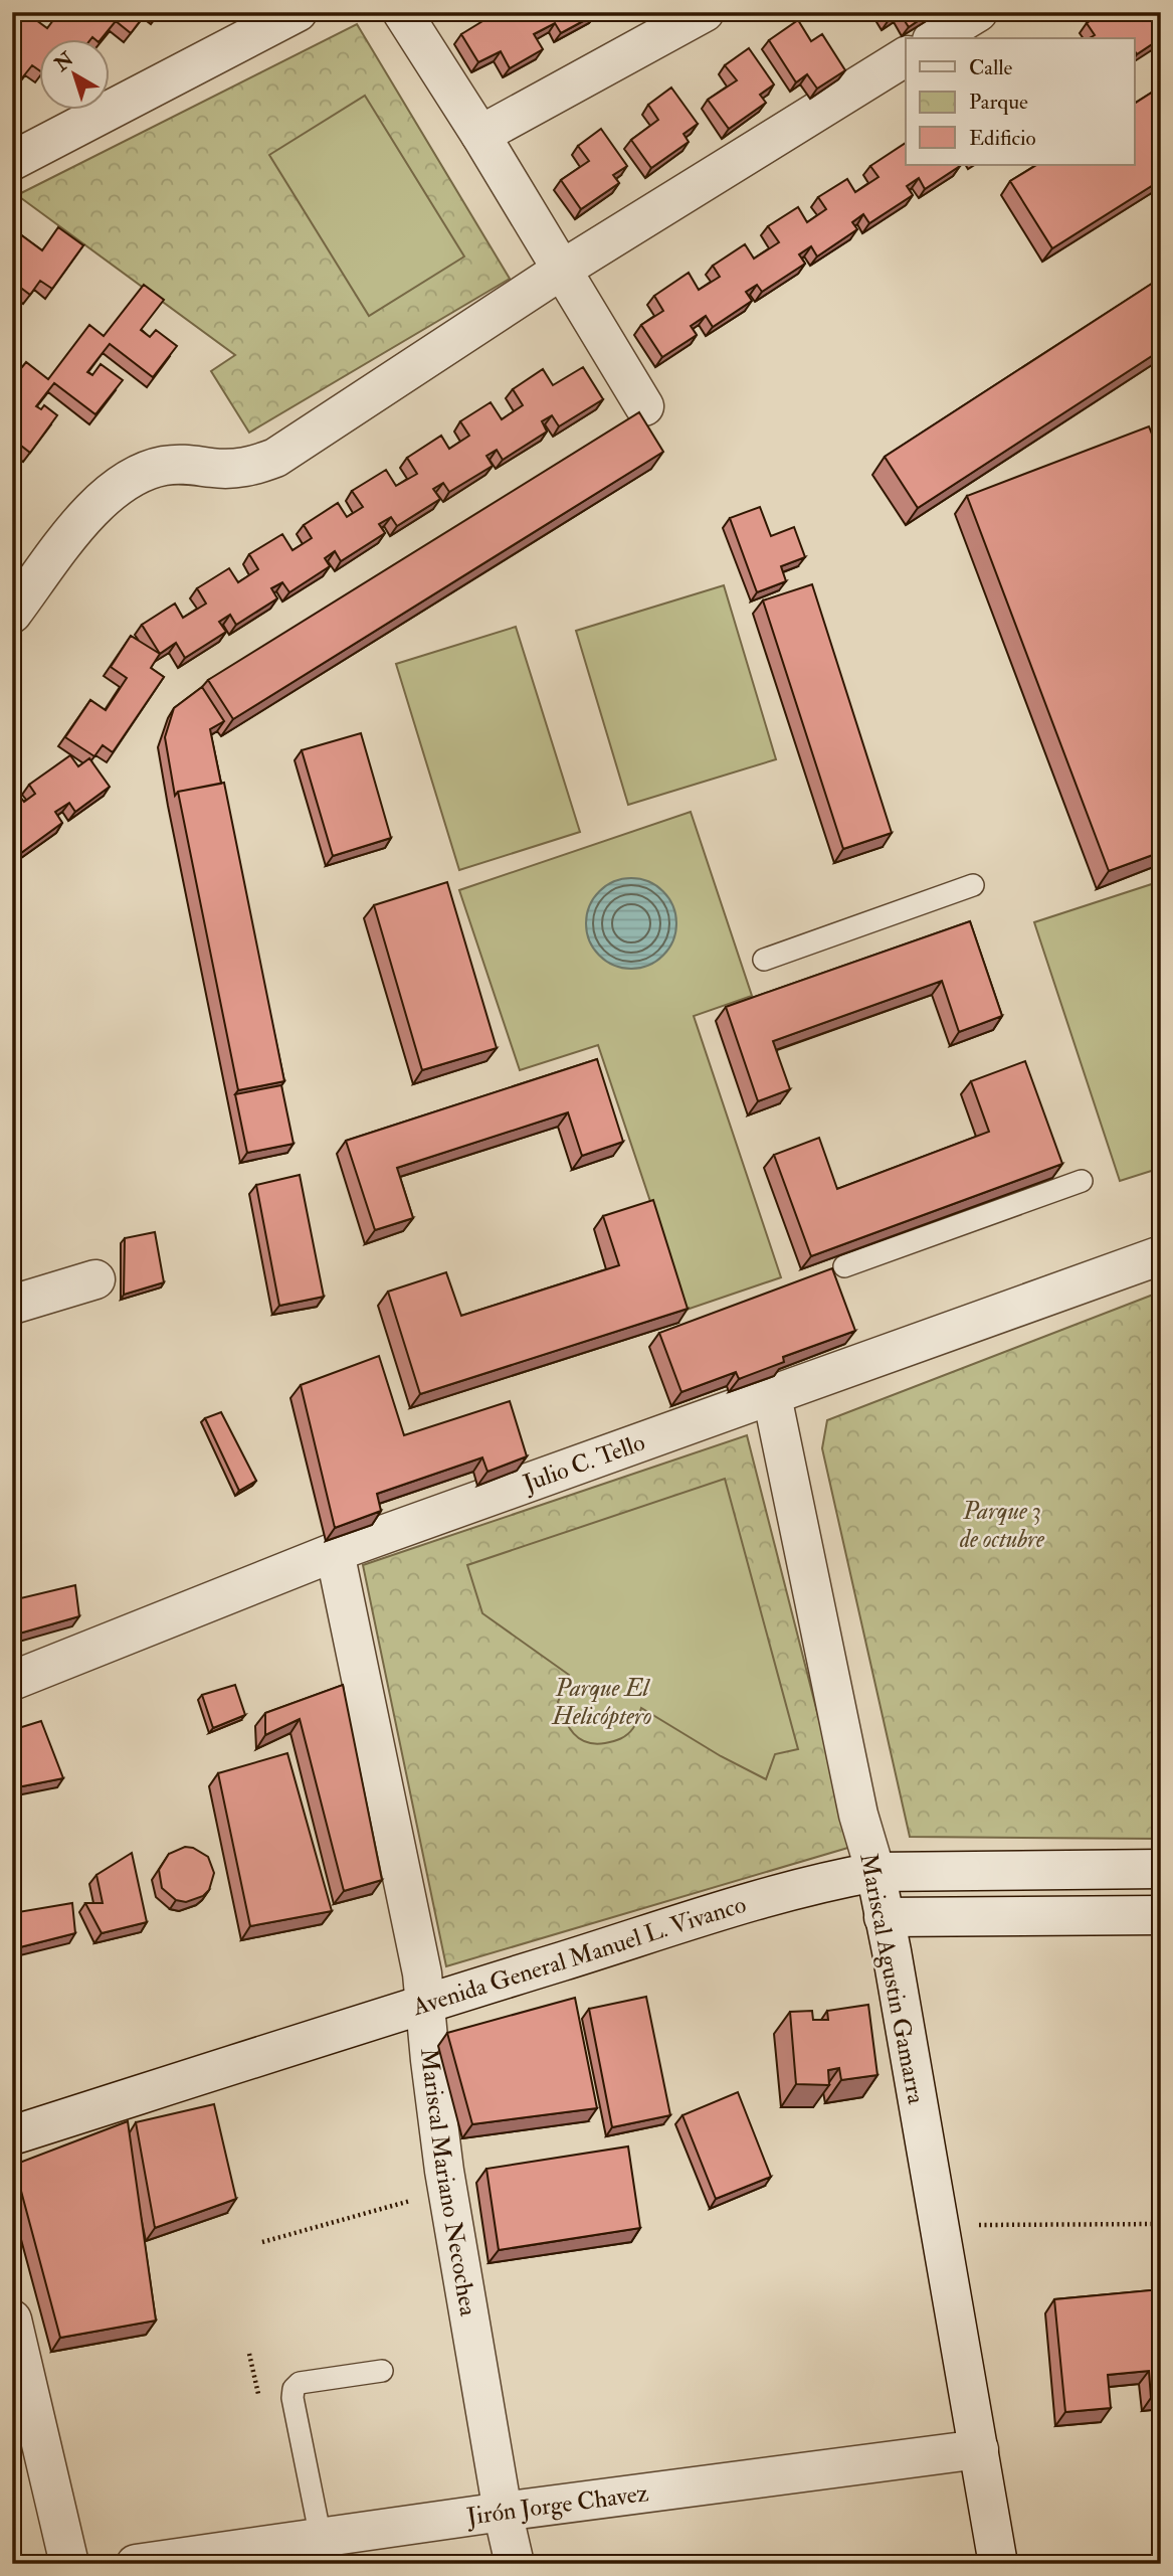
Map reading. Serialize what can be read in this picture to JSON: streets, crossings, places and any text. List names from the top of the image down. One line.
{"streets":{"street":["Julio C. Tello","Avenida General Manuel L. Vivanco","Mariscal Agustin Gamarra","Mariscal Mariano Necochea","Jirón Jorge Chavez"]},"crossings":[["Julio C. Tello","Mariscal Agustin Gamarra"],["Julio C. Tello","Mariscal Mariano Necochea"],["Avenida General Manuel L. Vivanco","Mariscal Agustin Gamarra"],["Avenida General Manuel L. Vivanco","Mariscal Mariano Necochea"],["Mariscal Agustin Gamarra","Jirón Jorge Chavez"],["Mariscal Mariano Necochea","Jirón Jorge Chavez"]],"parks":["Parque 3 de octubre","Parque El Helicóptero"],"legend":["Calle","Parque","Edificio"],"north":"top left"}
